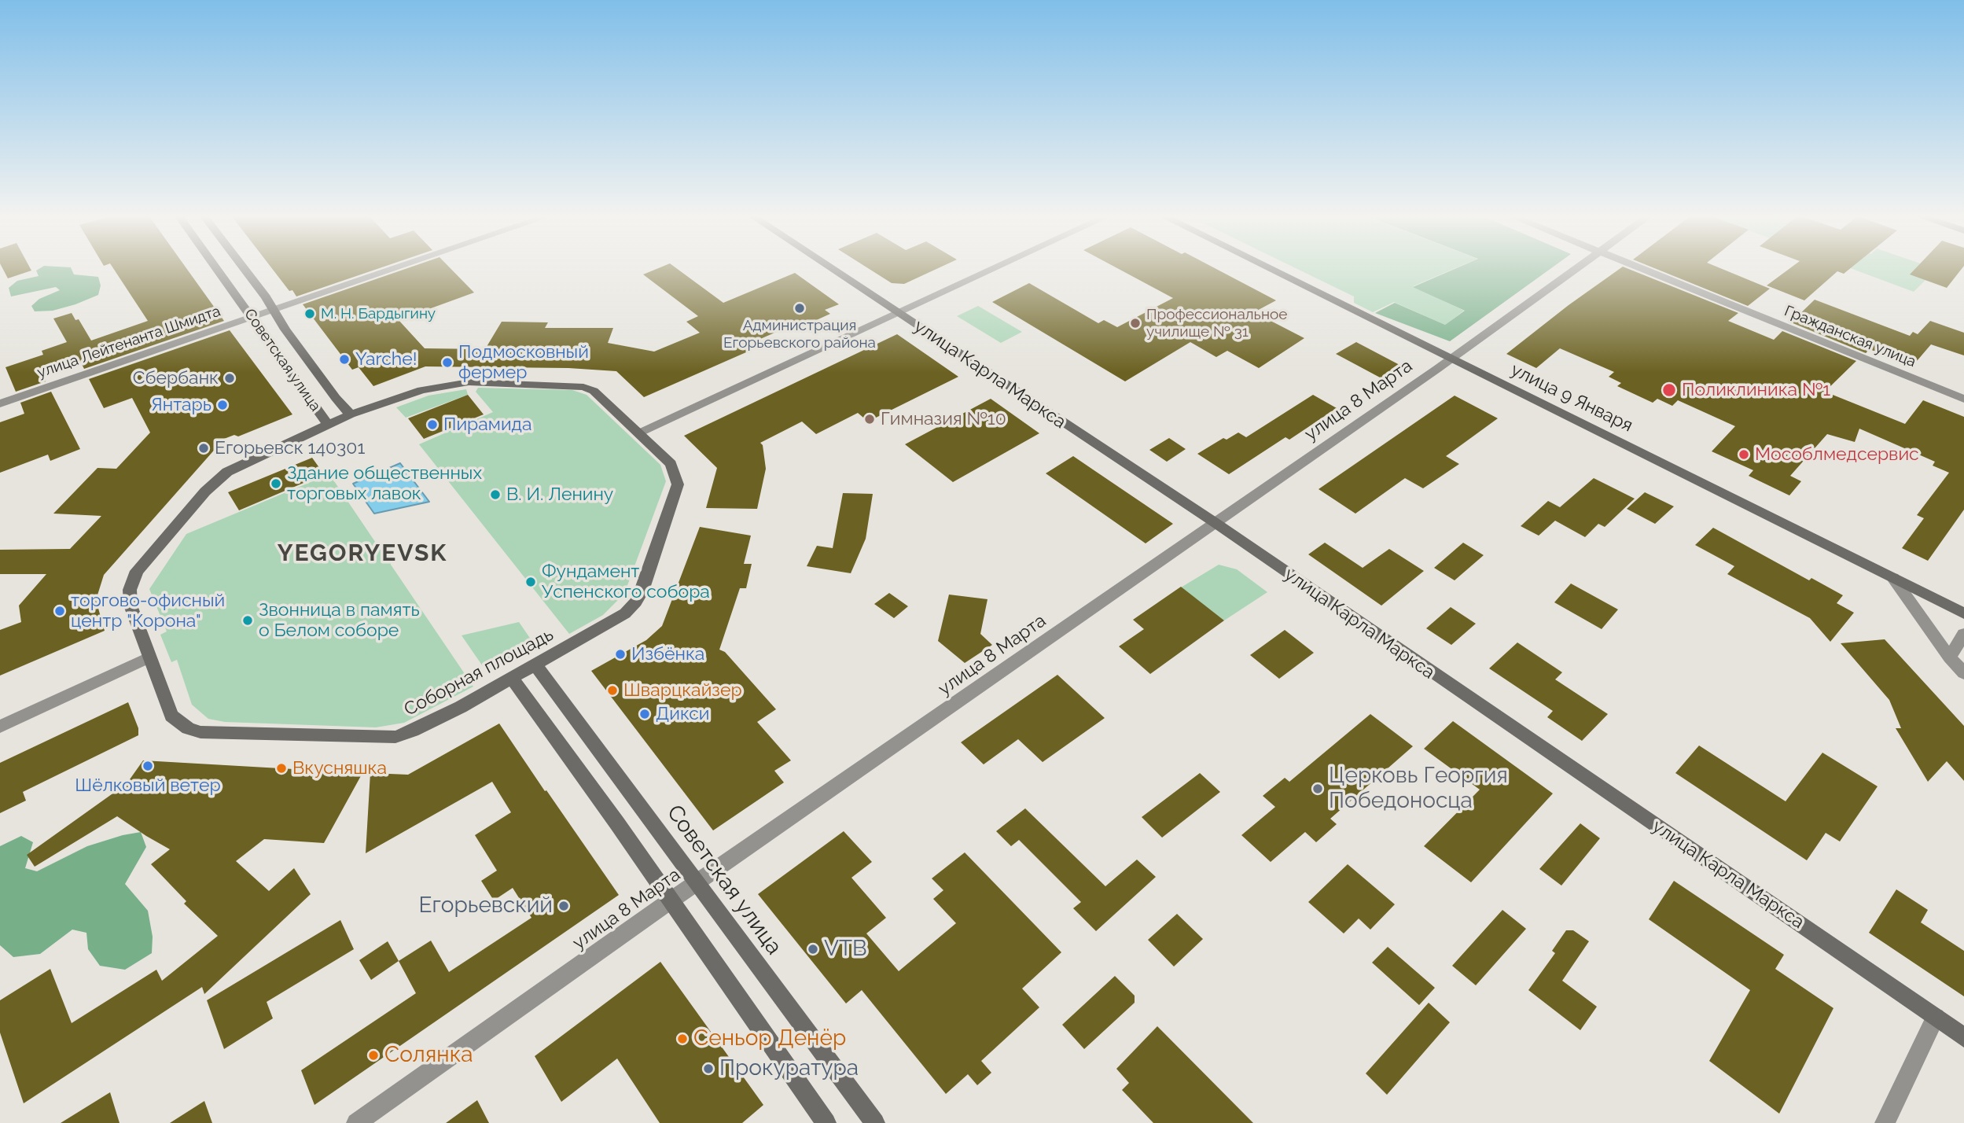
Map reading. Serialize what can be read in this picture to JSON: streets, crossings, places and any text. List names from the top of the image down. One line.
{"streets":{"main road":["Советская улица","улица Карла Маркса","улица 9 Января","Соборная площадь"],"street":["Гражданская улица","улица Лейтенанта Шмидта","улица 8 Марта"]},"crossings":[["улица Лейтенанта Шмидта","Советская улица"],["Советская улица","улица 8 Марта"],["Советская улица","Соборная площадь"],["улица Карла Маркса","улица 8 Марта"],["улица 9 Января","улица 8 Марта"]],"districts":["YEGORYEVSK"],"places":["Администрация Егорьевского района","М. Н. Бардыгину","Профессиональное училище № 31","Yarche!","Подмосковный фермер","Сбербанк","Поликлиника №1","Янтарь","Гимназия №10","Пирамида","Егорьевск 140301","Мособлмедсервис","Здание общественных торговых лавок","В. И. Ленину","Фундамент Успенского собора","торгово-офисный центр \"Корона\"","Звонница в память о Белом соборе","Избёнка","Шварцкайзер","Дикси","Шёлковый ветер","Вкусняшка","Церковь Георгия Победоносца","Егорьевский","VTB","Сеньор Денёр","Солянка","Прокуратура"]}
